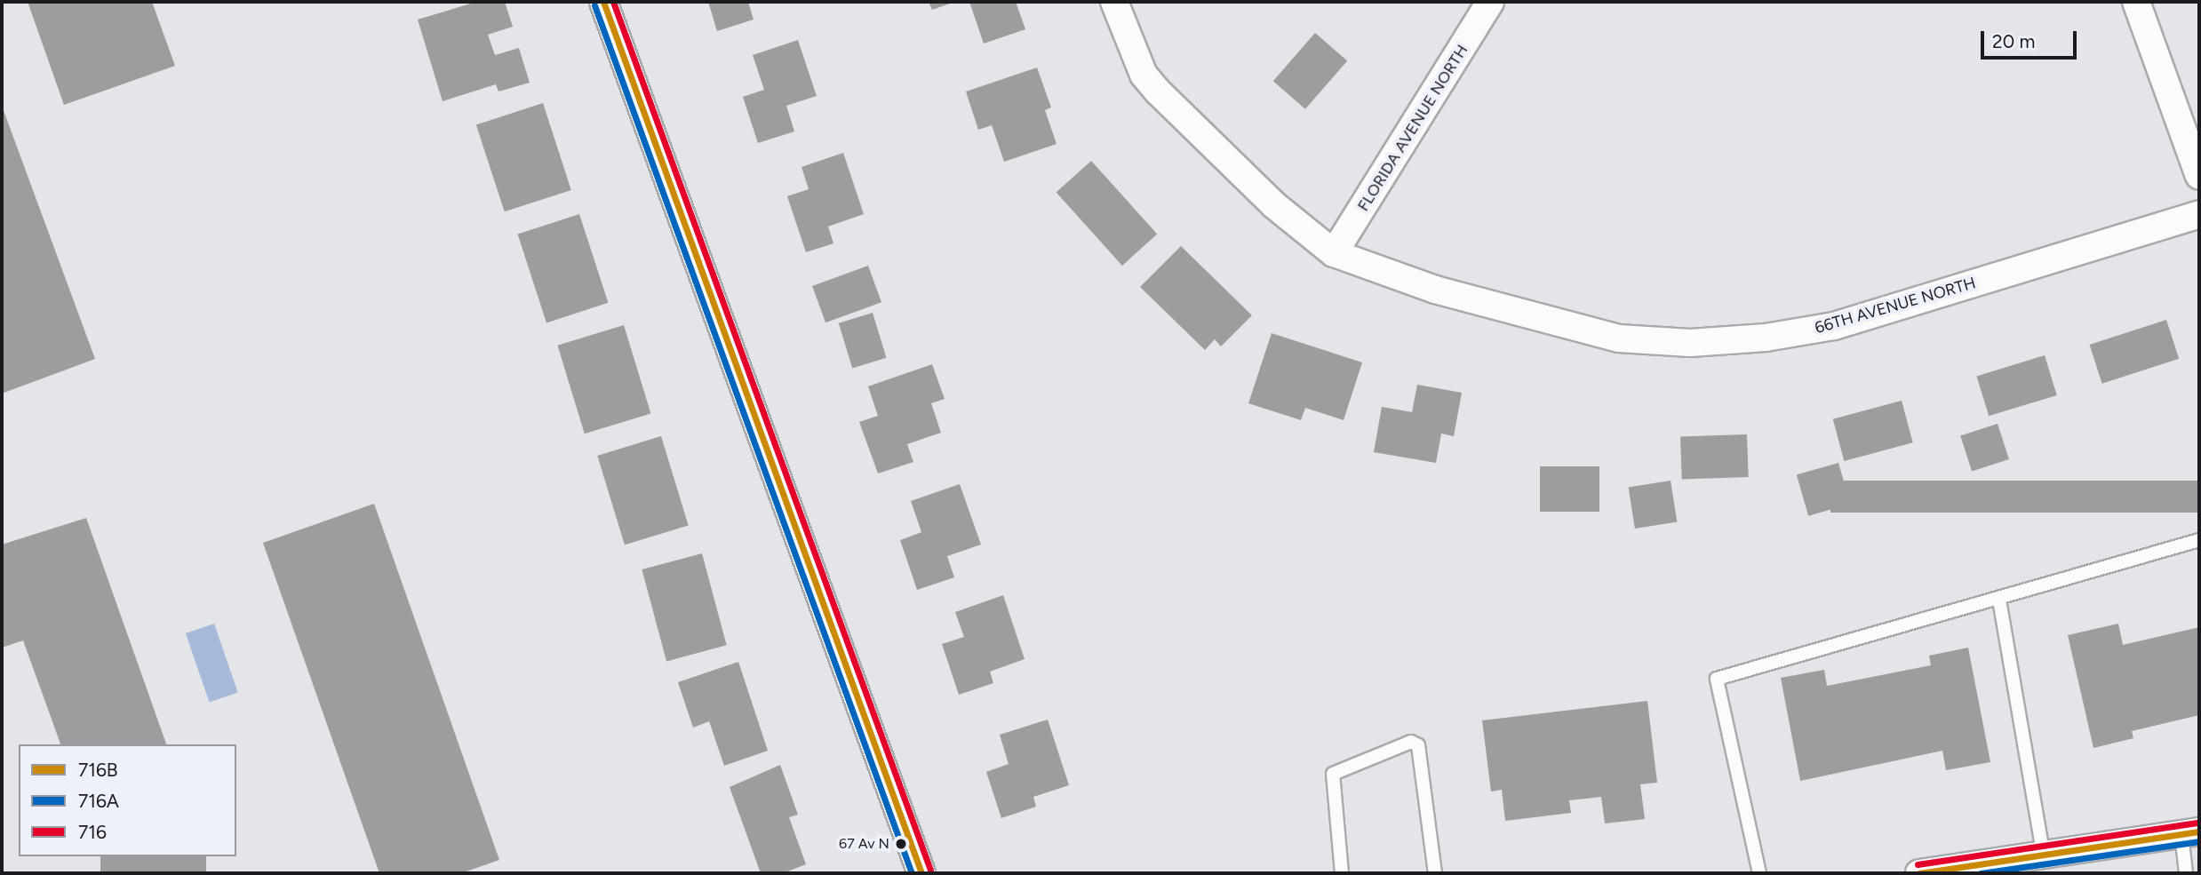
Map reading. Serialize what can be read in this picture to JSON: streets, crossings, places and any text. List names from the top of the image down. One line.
{"streets":{"street":["FLORIDA AVENUE NORTH","66TH AVENUE NORTH"]},"crossings":[["FLORIDA AVENUE NORTH","66TH AVENUE NORTH"]],"places":["67 Av N"],"lines":["transit line 716B","transit line 716","transit line 716A"],"legend":["716B","716A","716"],"scale_bar":"20 m"}
